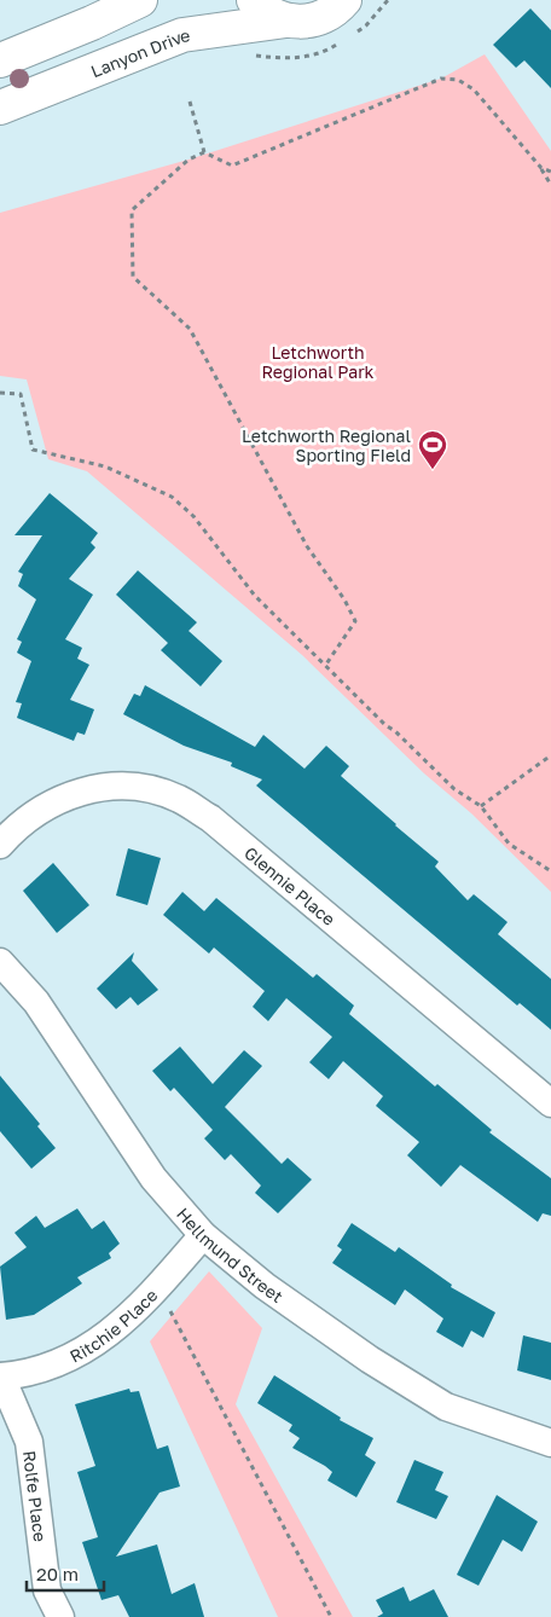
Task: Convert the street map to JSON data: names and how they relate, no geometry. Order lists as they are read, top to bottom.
{
  "streets": {
    "main road": ["Lanyon Drive"],
    "street": [
      "Glennie Place",
      "Hellmund Street",
      "Ritchie Place",
      "Rolfe Place"
    ]
  },
  "crossings": [
    ["Hellmund Street", "Ritchie Place"],
    ["Ritchie Place", "Rolfe Place"]
  ],
  "parks": ["Letchworth Regional Park"],
  "places": {
    "sports": ["Letchworth Regional Sporting FIeld"]
  },
  "scale_bar": "20 m"
}
